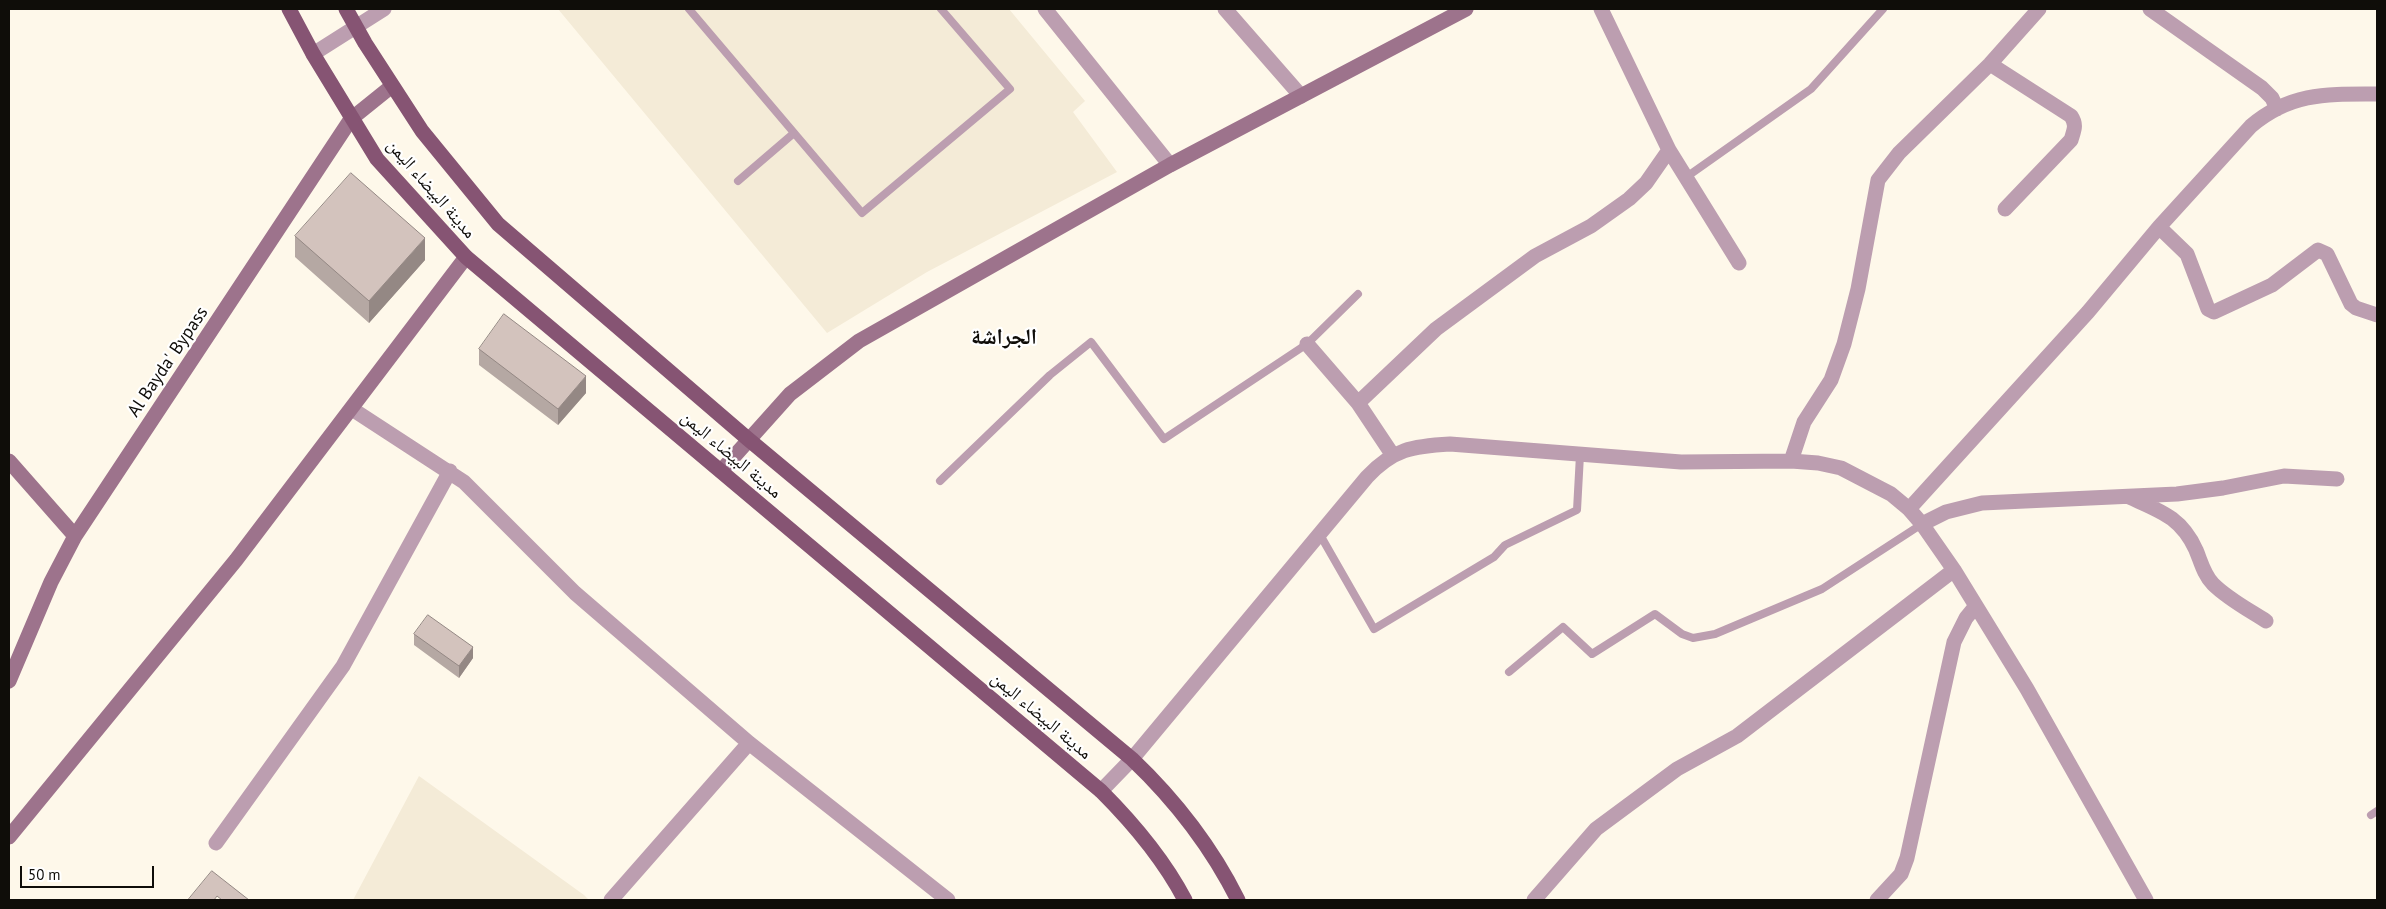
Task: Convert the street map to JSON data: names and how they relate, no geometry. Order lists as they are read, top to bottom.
{
  "streets": {
    "main road": ["مدينة البيضاء اليمن", "Al Bayda' Bypass"]
  },
  "crossings": [
    ["مدينة البيضاء اليمن", "Al Bayda' Bypass"]
  ],
  "districts": ["الجراشة"],
  "scale_bar": "50 m"
}
